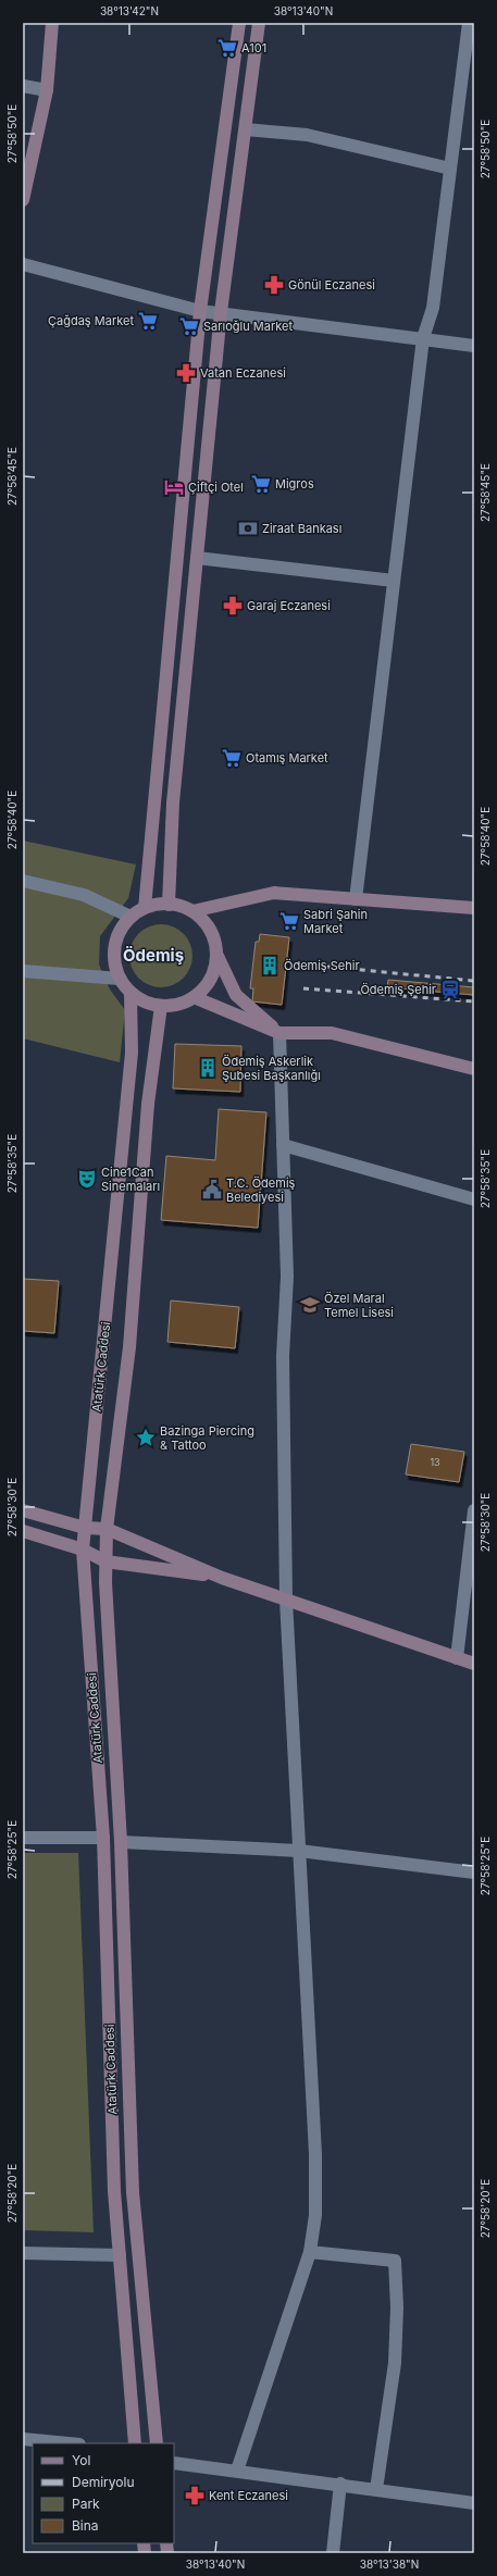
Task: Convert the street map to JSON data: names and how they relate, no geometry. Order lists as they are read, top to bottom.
{
  "streets": {
    "main road": ["Atatürk Caddesi"]
  },
  "districts": ["Ödemiş"],
  "places": {
    "supermarket": [
      "A101",
      "Çağdaş Market",
      "Sarıoğlu Market",
      "Migros",
      "Otamış Market",
      "Sabri Şahin Market"
    ],
    "pharmacy": [
      "Gönül Eczanesi",
      "Vatan Eczanesi",
      "Garaj Eczanesi",
      "Kent Eczanesi"
    ],
    "hotel": ["Çiftçi Otel"],
    "bank": ["Ziraat Bankası"],
    "building": ["Ödemiş Sehir", "Ödemiş Askerlik Şubesi Başkanlığı"],
    "station": ["Ödemiş Şehir"],
    "theatre": ["Cine1Can Sinemaları"],
    "public building": ["T.C. Ödemiş Belediyesi"],
    "school or university": ["Özel Maral Temel Lisesi"],
    "place": ["Bazinga Piercing & Tattoo"]
  },
  "house_numbers": ["13"],
  "legend": [
    "Yol",
    "Demiryolu",
    "Park",
    "Bina"
  ],
  "coordinates": [
    "38°13'42\"N",
    "38°13'40\"N",
    "27°58'50\"E",
    "27°58'45\"E",
    "27°58'40\"E",
    "27°58'35\"E",
    "27°58'30\"E",
    "27°58'25\"E",
    "27°58'20\"E",
    "38°13'38\"N"
  ]
}
